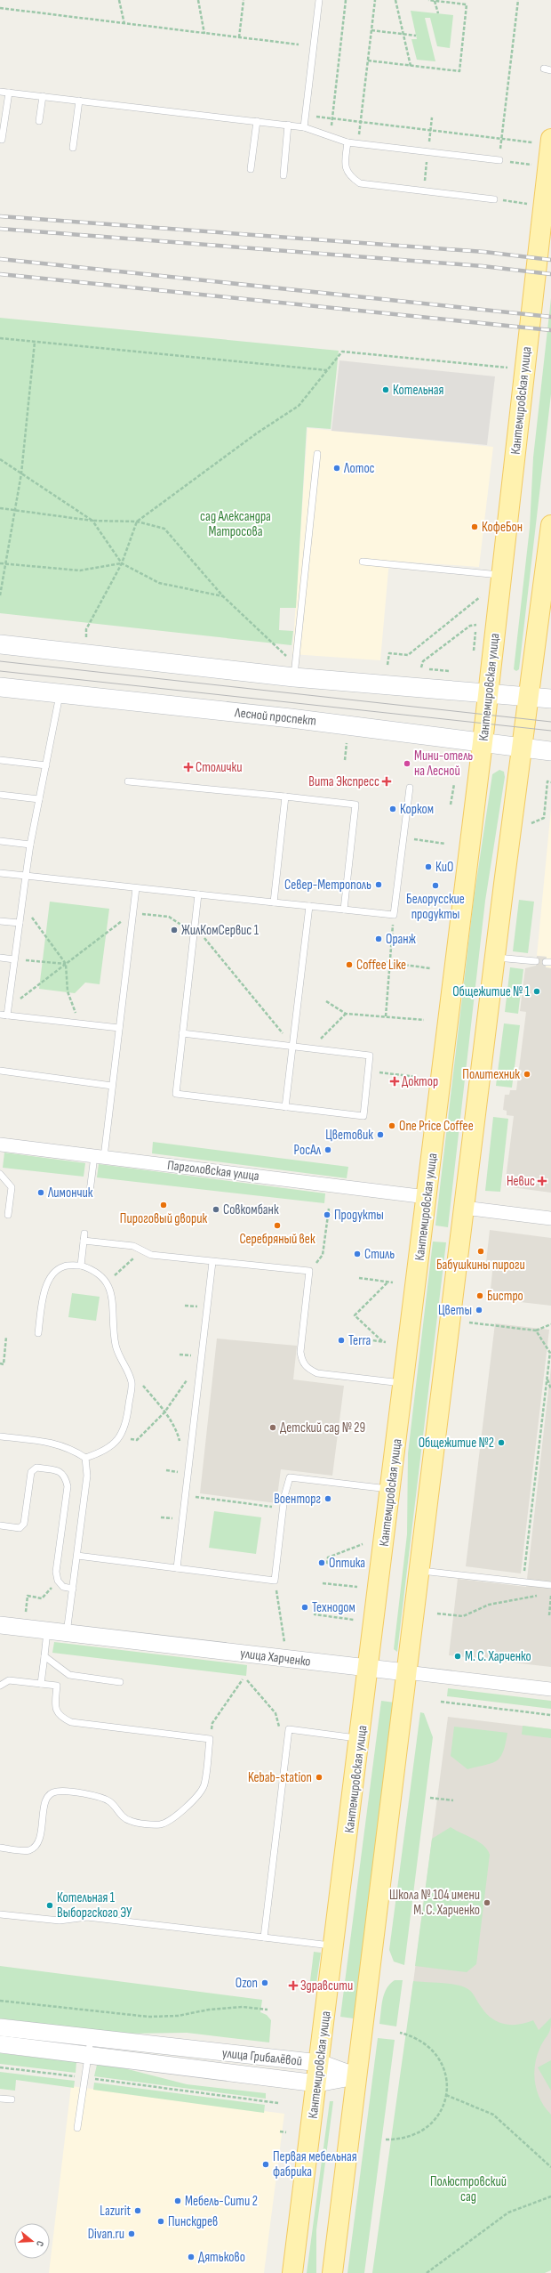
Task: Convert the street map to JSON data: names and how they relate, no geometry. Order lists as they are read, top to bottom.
{
  "streets": {
    "main road": ["Кантемировская улица", "Лесной проспект"],
    "street": ["Парголовская улица", "улица Харченко", "улица Грибалёвой"]
  },
  "crossings": [
    ["Кантемировская улица", "Лесной проспект"],
    ["Кантемировская улица", "Парголовская улица"],
    ["Кантемировская улица", "улица Харченко"],
    ["Кантемировская улица", "улица Грибалёвой"]
  ],
  "parks": ["cад Александра Матросова", "Полюстровский сад"],
  "places": {
    "other": [
      "Котельная",
      "Лотос",
      "КофеБон",
      "Мини-отель на Лесной",
      "Корком",
      "КиО",
      "Север-Метрополь",
      "Белорусские продукты",
      "ЖилКомСервис 1",
      "Оранж",
      "Coffee Like",
      "Общежитие № 1",
      "Политехник",
      "One Price Coffee",
      "Цветовик",
      "РосАл",
      "Лимончик",
      "Пироговый дворик",
      "Совкомбанк",
      "Продукты",
      "Серебряный век",
      "Бабушкины пироги",
      "Стиль",
      "Бистро",
      "Цветы",
      "Terra",
      "Детский сад № 29",
      "Общежитие №2",
      "Военторг",
      "Оптика",
      "Технодом",
      "М. С. Харченко",
      "Kebab-station",
      "Школа № 104 имени М. С. Харченко",
      "Котельная 1 Выборгского ЭУ",
      "Ozon",
      "Первая мебельная фабрика",
      "Мебель-Сити 2",
      "Lazurit",
      "Пинскдрев",
      "Divan.ru",
      "Дятьково"
    ],
    "health": [
      "Столички",
      "Вита Экспресс",
      "Доктор",
      "Невис",
      "Здравсити"
    ]
  },
  "north": "right"
}
